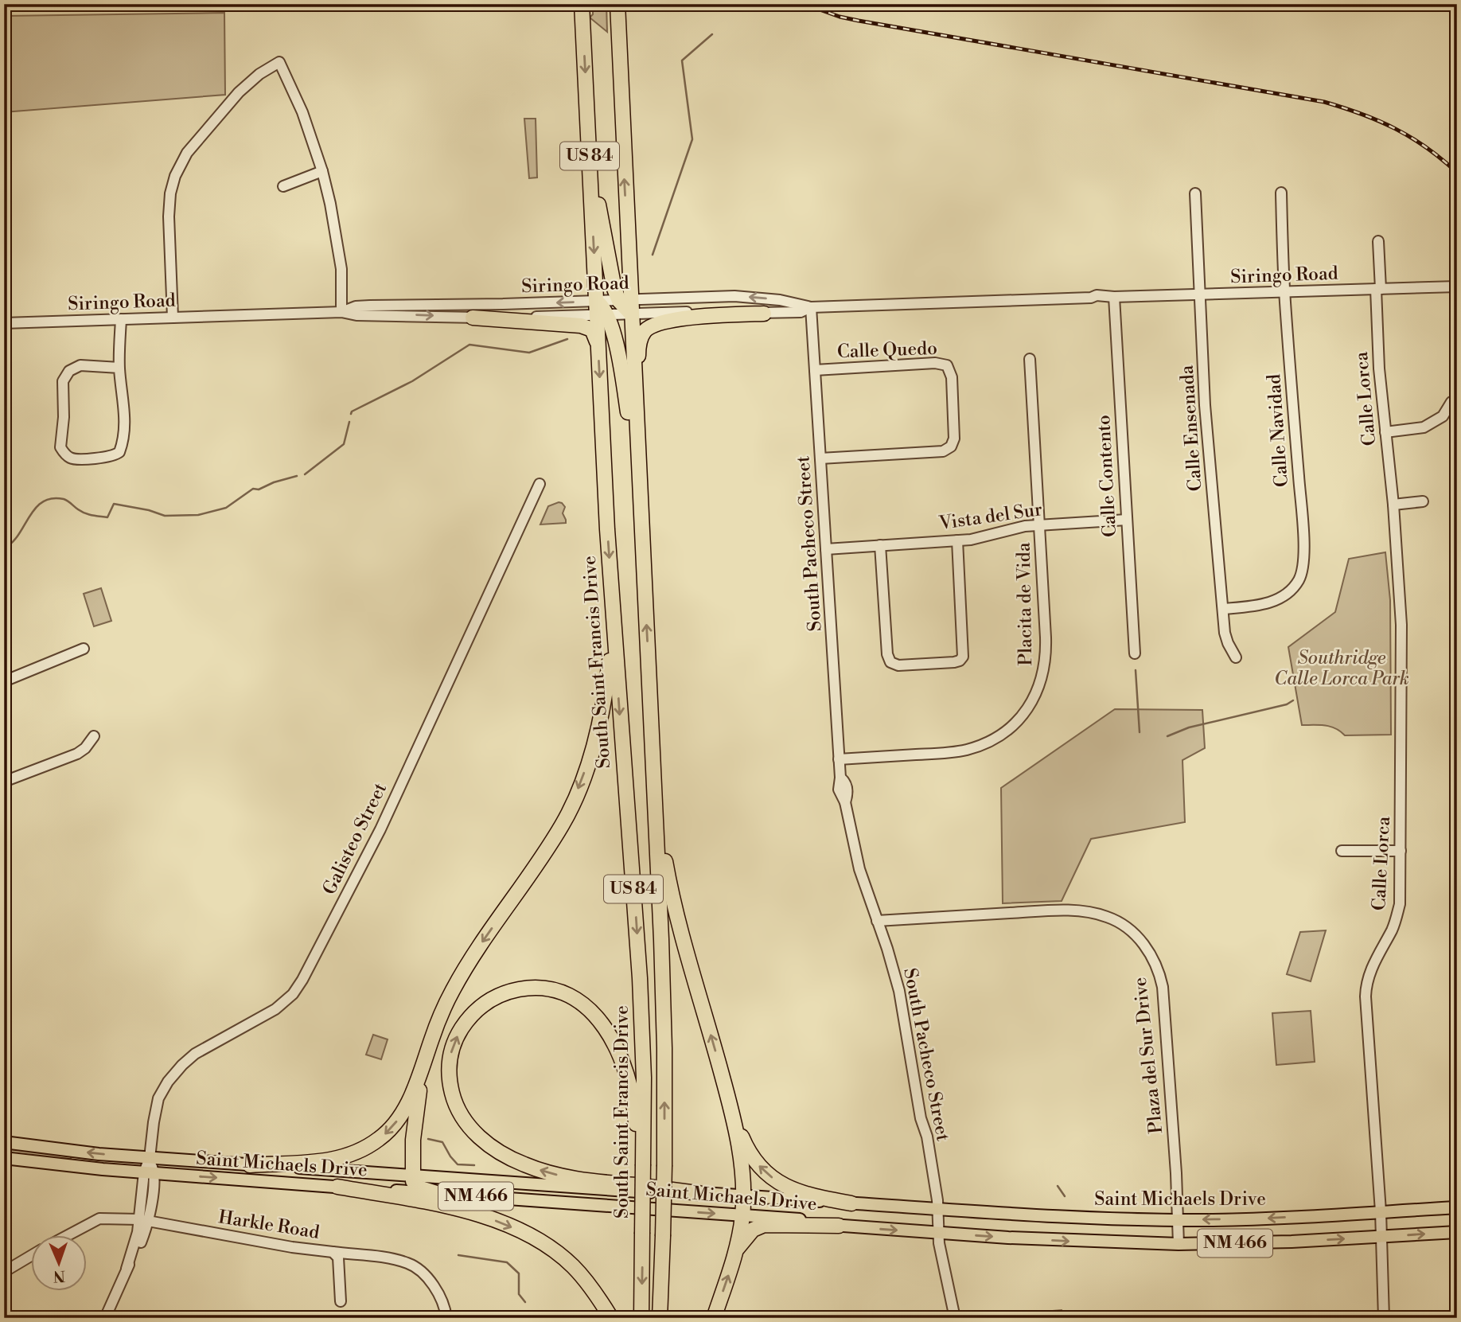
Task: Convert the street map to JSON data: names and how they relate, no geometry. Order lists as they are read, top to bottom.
{
  "streets": {
    "highway": ["US 84", "South Saint Francis Drive"],
    "main road": ["Saint Michaels Drive", "NM 466"],
    "street": [
      "Siringo Road",
      "Calle Quedo",
      "Calle Lorca",
      "Calle Ensenada",
      "Calle Navidad",
      "Calle Contento",
      "Vista del Sur",
      "South Pacheco Street",
      "Placita de Vida",
      "Galisteo Street",
      "Plaza del Sur Drive",
      "Harkle Road"
    ]
  },
  "crossings": [
    ["US 84", "Siringo Road"],
    ["Siringo Road", "Calle Lorca"],
    ["Siringo Road", "Calle Ensenada"],
    ["Siringo Road", "Calle Navidad"],
    ["Siringo Road", "Calle Contento"],
    ["Siringo Road", "South Pacheco Street"],
    ["Siringo Road", "South Saint Francis Drive"],
    ["Calle Quedo", "South Pacheco Street"],
    ["Calle Lorca", "Saint Michaels Drive"],
    ["Calle Ensenada", "Calle Navidad"],
    ["Calle Contento", "Vista del Sur"],
    ["Vista del Sur", "South Pacheco Street"],
    ["Vista del Sur", "Placita de Vida"],
    ["South Pacheco Street", "Placita de Vida"],
    ["South Pacheco Street", "Plaza del Sur Drive"],
    ["South Pacheco Street", "Saint Michaels Drive"],
    ["Galisteo Street", "Saint Michaels Drive"],
    ["Galisteo Street", "Harkle Road"],
    ["Plaza del Sur Drive", "Saint Michaels Drive"]
  ],
  "parks": ["Southridge Calle Lorca Park"],
  "north": "bottom"
}
